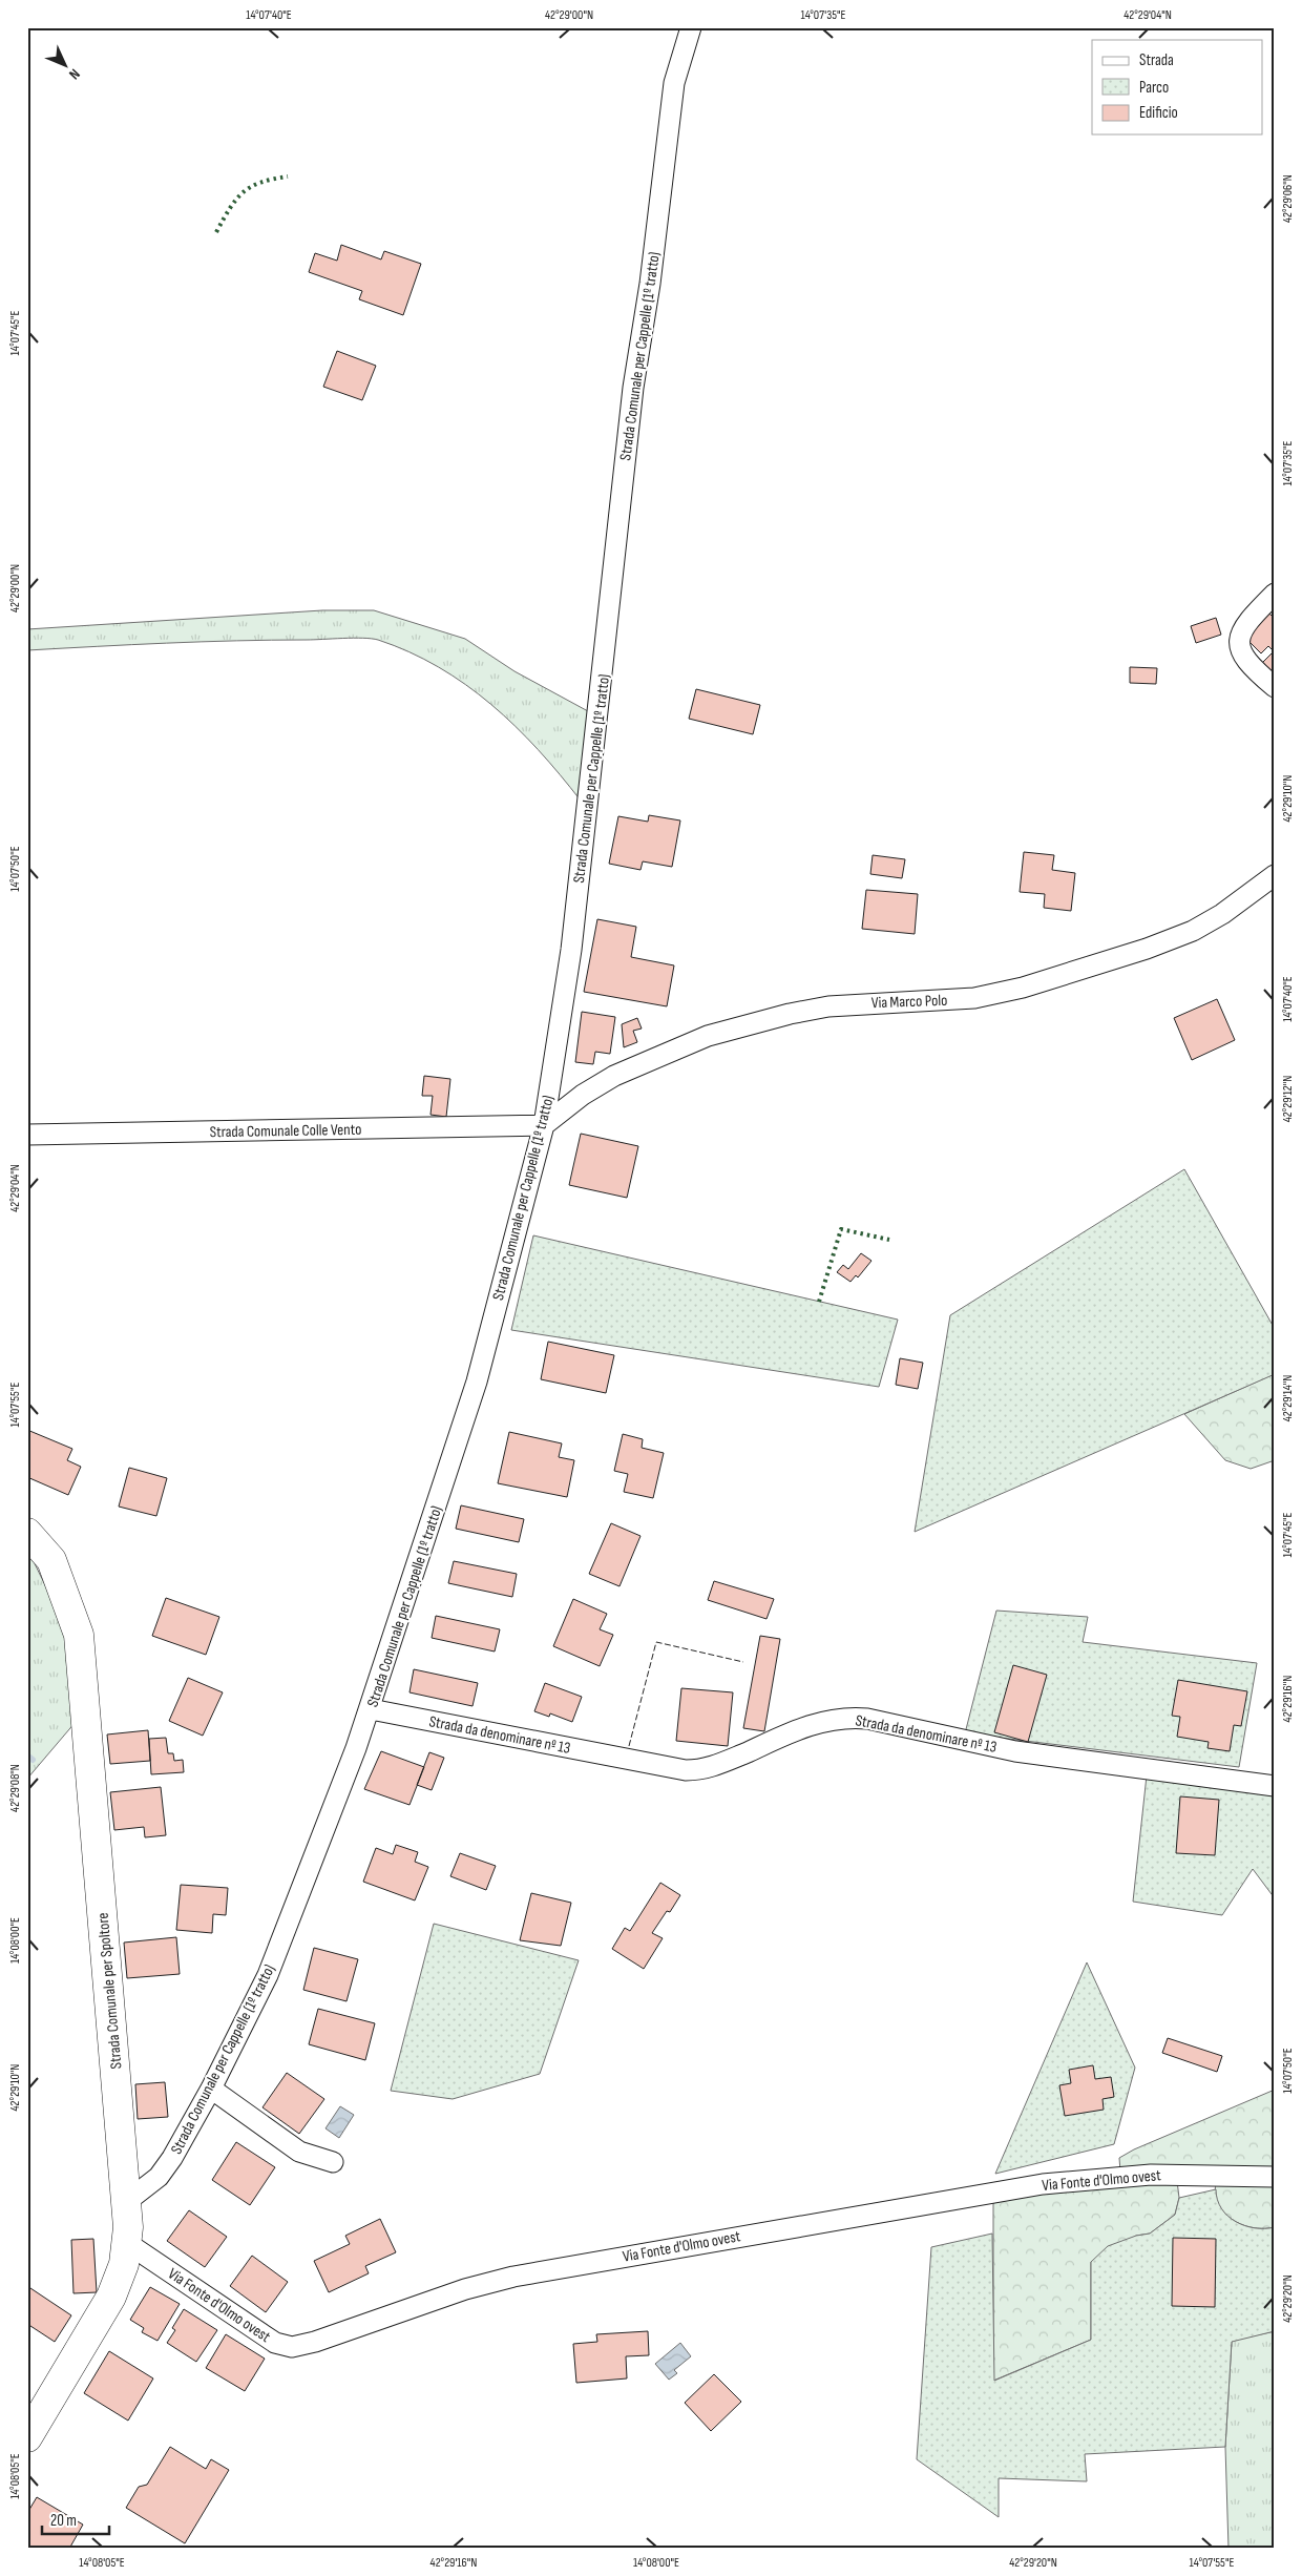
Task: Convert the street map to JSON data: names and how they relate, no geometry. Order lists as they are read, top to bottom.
{
  "streets": {
    "street": [
      "Strada Comunale per Cappelle (1º tratto)",
      "Via Marco Polo",
      "Strada Comunale Colle Vento",
      "Strada da denominare nº 13",
      "Strada Comunale per Spoltore",
      "Via Fonte d'Olmo ovest"
    ]
  },
  "crossings": [
    ["Strada Comunale per Cappelle (1º tratto)", "Via Marco Polo"],
    ["Strada Comunale per Cappelle (1º tratto)", "Strada Comunale Colle Vento"],
    ["Strada Comunale per Cappelle (1º tratto)", "Strada da denominare nº 13"],
    ["Strada Comunale per Cappelle (1º tratto)", "Strada Comunale per Spoltore"],
    ["Via Marco Polo", "Strada Comunale Colle Vento"],
    ["Strada Comunale per Spoltore", "Via Fonte d'Olmo ovest"]
  ],
  "legend": ["Strada", "Parco", "Edificio"],
  "scale_bar": "20 m",
  "north": "bottom right",
  "coordinates": [
    "14°07'40\"E",
    "42°29'00\"N",
    "14°07'35\"E",
    "42°29'04\"N",
    "42°29'06\"N",
    "14°07'45\"E",
    "42°29'10\"N",
    "14°07'50\"E",
    "42°29'12\"N",
    "42°29'14\"N",
    "14°07'55\"E",
    "42°29'16\"N",
    "42°29'08\"N",
    "14°08'00\"E",
    "42°29'20\"N",
    "14°08'05\"E"
  ]
}
